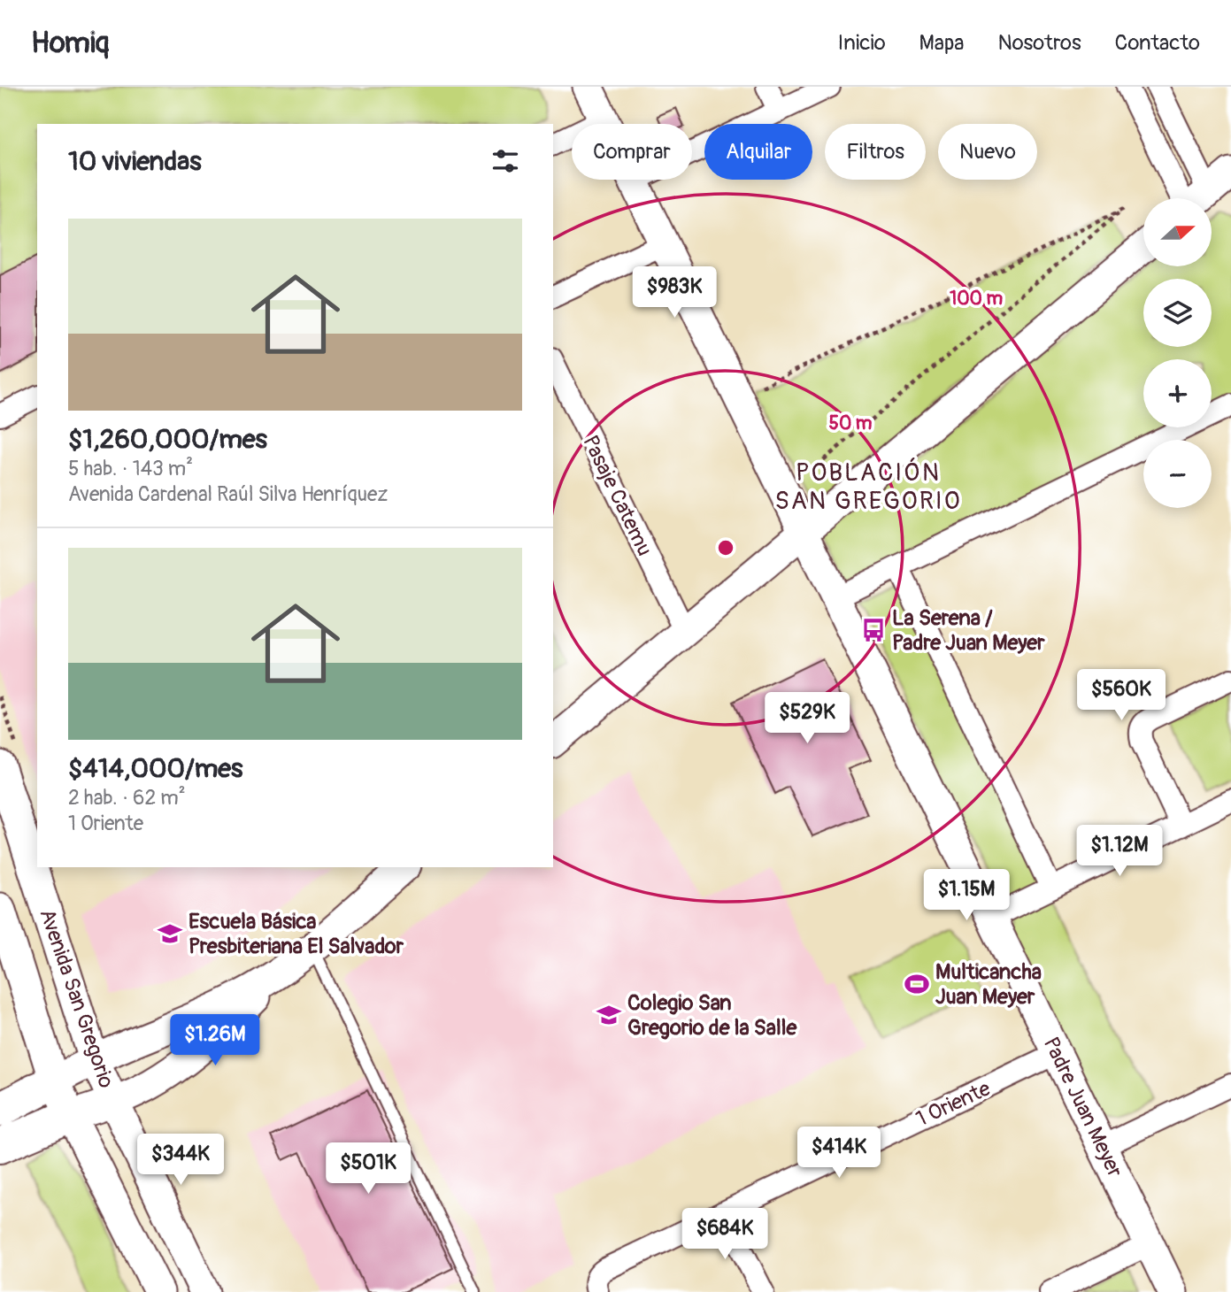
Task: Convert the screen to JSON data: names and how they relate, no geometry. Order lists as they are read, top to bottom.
{
  "streets": {
    "main road": ["Avenida San Gregorio", "Padre Juan Meyer"],
    "street": ["Pasaje Catemu", "1 Oriente"]
  },
  "crossings": [
    ["1 Oriente", "Padre Juan Meyer"]
  ],
  "districts": ["POBLACIÓN SAN GREGORIO"],
  "places": {
    "bus stop": ["La Serena / Padre Juan Meyer"],
    "school or university": ["Escuela Básica Presbiteriana El Salvador", "Colegio San Gregorio de la Salle"],
    "sports": ["Multicancha Juan Meyer"]
  },
  "north": "right",
  "page": {
    "header": "Homiq",
    "nav": [
      "Inicio",
      "Mapa",
      "Nosotros",
      "Contacto"
    ],
    "chip": [
      "Comprar",
      "Alquilar",
      "Filtros",
      "Nuevo"
    ],
    "heading": "10 viviendas",
    "map_buttons": ["+", "−"],
    "list": [
      {
        "name": "$1,260,000/mes",
        "note": "5 hab. · 143 m² · Avenida Cardenal Raúl Silva Henríquez"
      },
      {
        "name": "$414,000/mes",
        "note": "2 hab. · 62 m² · 1 Oriente"
      }
    ],
    "price": [
      "$983K",
      "$560K",
      "$529K",
      "$1.12M",
      "$1.15M",
      "$1.26M",
      "$414K",
      "$344K",
      "$501K",
      "$684K"
    ]
  },
  "rings": ["100 m", "50 m"]
}
